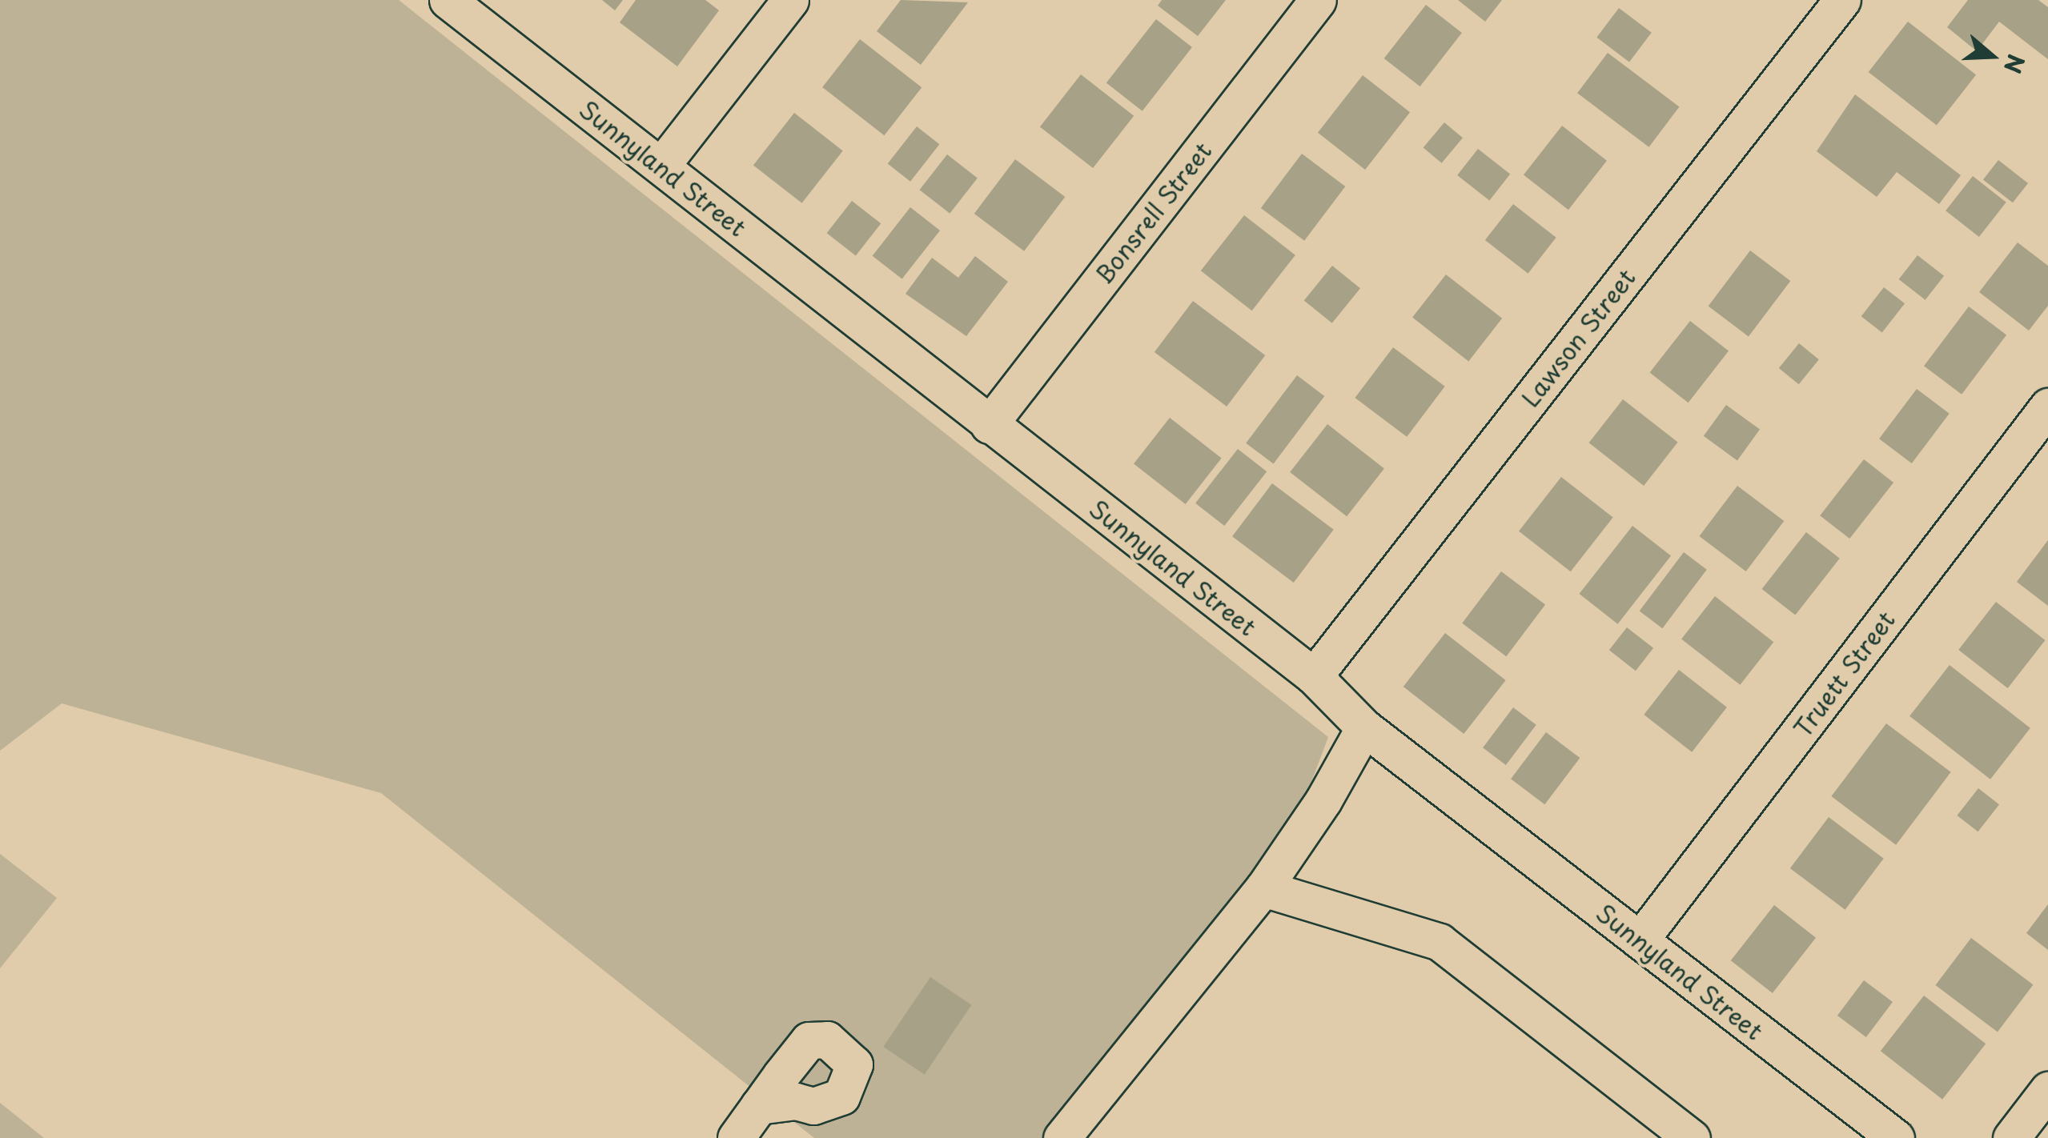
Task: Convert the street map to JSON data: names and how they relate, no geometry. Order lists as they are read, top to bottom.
{
  "streets": {
    "street": [
      "Sunnyland Street",
      "Bonsrell Street",
      "Lawson Street",
      "Truett Street"
    ]
  },
  "crossings": [
    ["Sunnyland Street", "Bonsrell Street"],
    ["Sunnyland Street", "Lawson Street"],
    ["Sunnyland Street", "Truett Street"]
  ],
  "north": "right"
}
